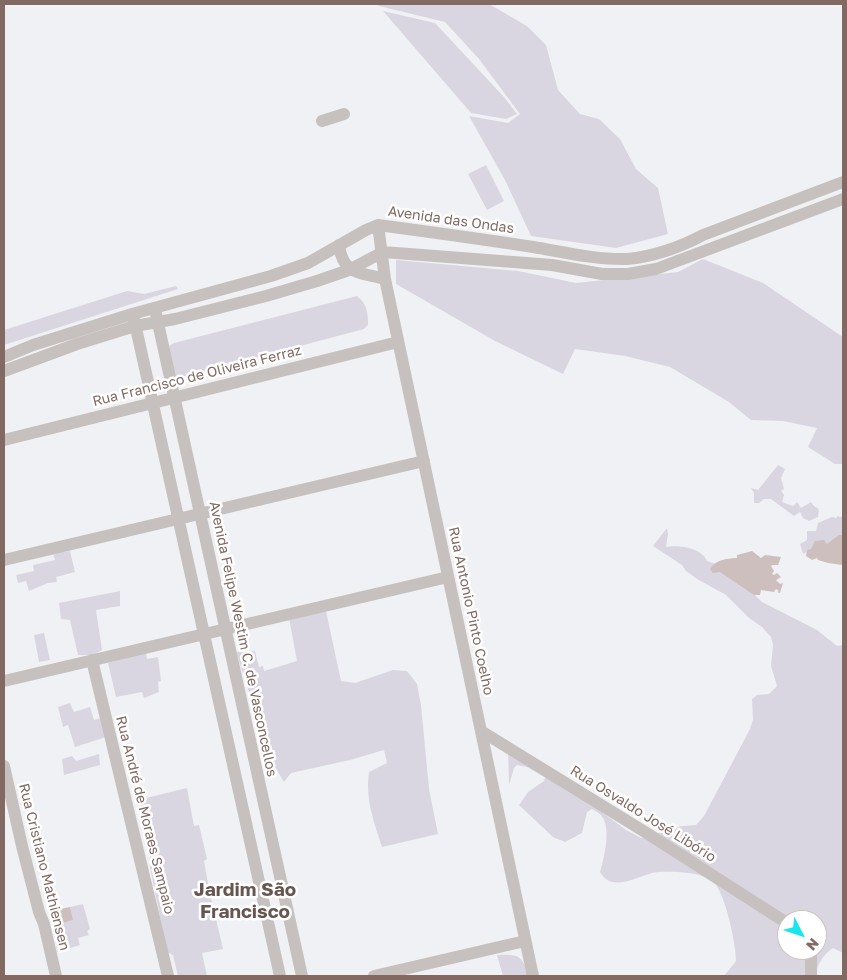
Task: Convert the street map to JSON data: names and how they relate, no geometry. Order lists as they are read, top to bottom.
{
  "streets": {
    "street": [
      "Avenida das Ondas",
      "Rua Francisco de Oliveira Ferraz",
      "Rua Antonio Pinto Coelho",
      "Avenida Felipe Westim C. de Vasconcellos",
      "Rua Osvaldo José Libório",
      "Rua André de Moraes Sampaio",
      "Rua Cristiano Mathiensen"
    ]
  },
  "crossings": [
    ["Avenida das Ondas", "Rua Antonio Pinto Coelho"],
    ["Avenida das Ondas", "Avenida Felipe Westim C. de Vasconcellos"],
    ["Rua Francisco de Oliveira Ferraz", "Rua Antonio Pinto Coelho"],
    ["Rua Francisco de Oliveira Ferraz", "Avenida Felipe Westim C. de Vasconcellos"],
    ["Rua Antonio Pinto Coelho", "Rua Osvaldo José Libório"]
  ],
  "districts": ["Jardim São Francisco"],
  "north": "bottom right"
}
